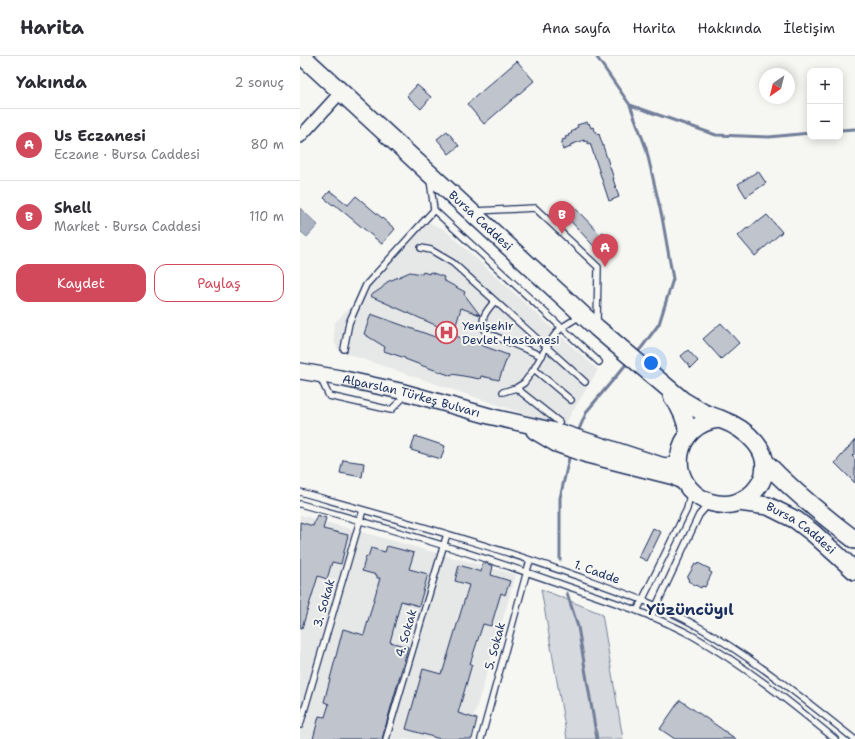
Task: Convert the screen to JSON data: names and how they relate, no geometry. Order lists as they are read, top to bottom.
{
  "streets": {
    "main road": ["Bursa Caddesi", "Alparslan Türkeş Bulvarı"],
    "lane": [
      "1. Cadde",
      "3. Sokak",
      "4. Sokak",
      "5. Sokak"
    ]
  },
  "crossings": [
    ["Bursa Caddesi", "Alparslan Türkeş Bulvarı"],
    ["1. Cadde", "3. Sokak"],
    ["1. Cadde", "4. Sokak"],
    ["1. Cadde", "5. Sokak"]
  ],
  "districts": ["Yüzüncüyıl"],
  "places": {
    "hospital": ["Yenişehir Devlet Hastanesi"]
  },
  "north": "bottom left",
  "page": {
    "header": "Harita",
    "nav": [
      "Ana sayfa",
      "Harita",
      "Hakkında",
      "İletişim"
    ],
    "heading": ["Yakında", "2 sonuç"],
    "map_buttons": ["+", "−"],
    "list": [
      {
        "mark": "A",
        "name": "Us Eczanesi",
        "note": "Eczane · Bursa Caddesi",
        "value": "80 m"
      },
      {
        "mark": "B",
        "name": "Shell",
        "note": "Market · Bursa Caddesi",
        "value": "110 m"
      }
    ],
    "pins": ["B", "A"],
    "buttons": ["Kaydet", "Paylaş"]
  }
}
